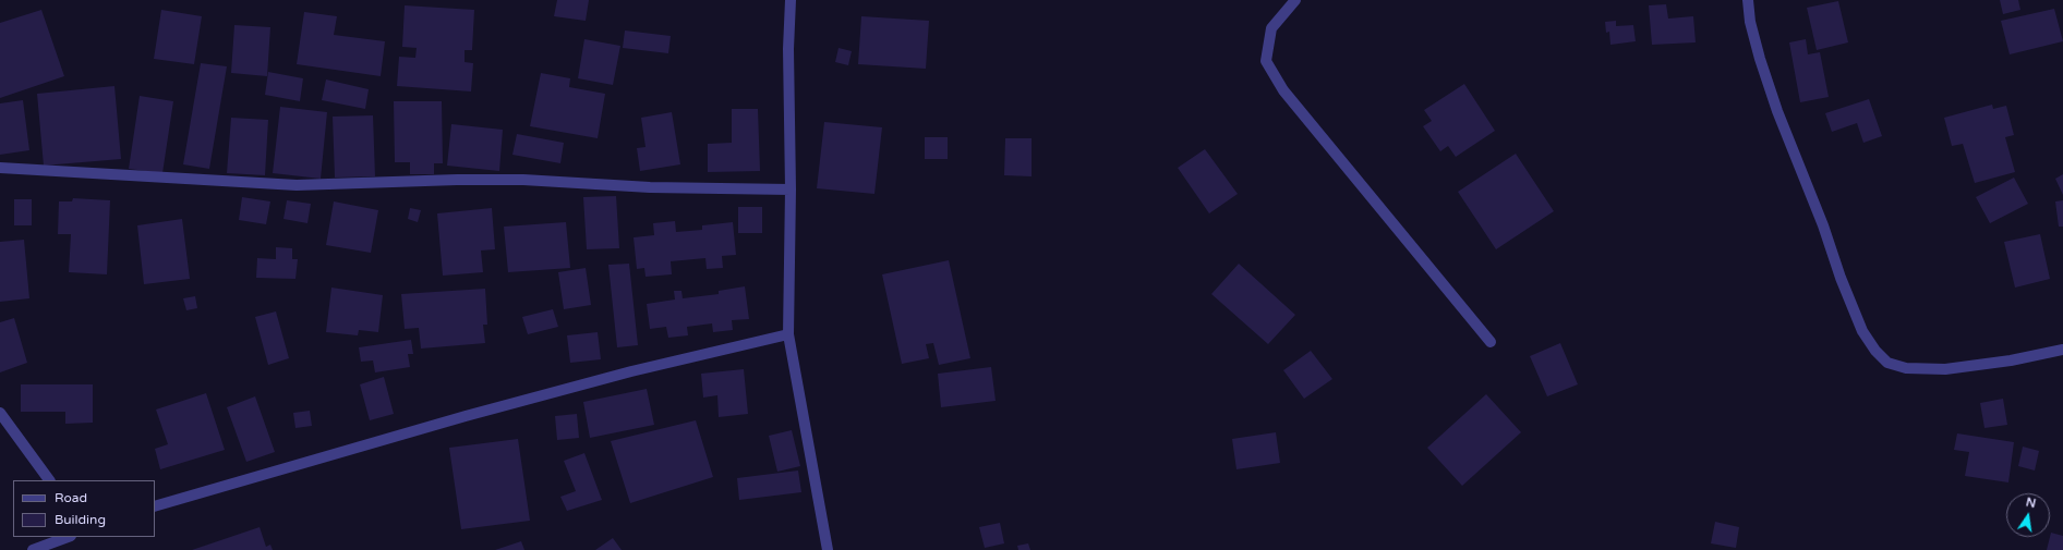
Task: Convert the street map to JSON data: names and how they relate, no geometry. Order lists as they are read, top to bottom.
{
  "legend": ["Road", "Building"],
  "north": "top"
}
